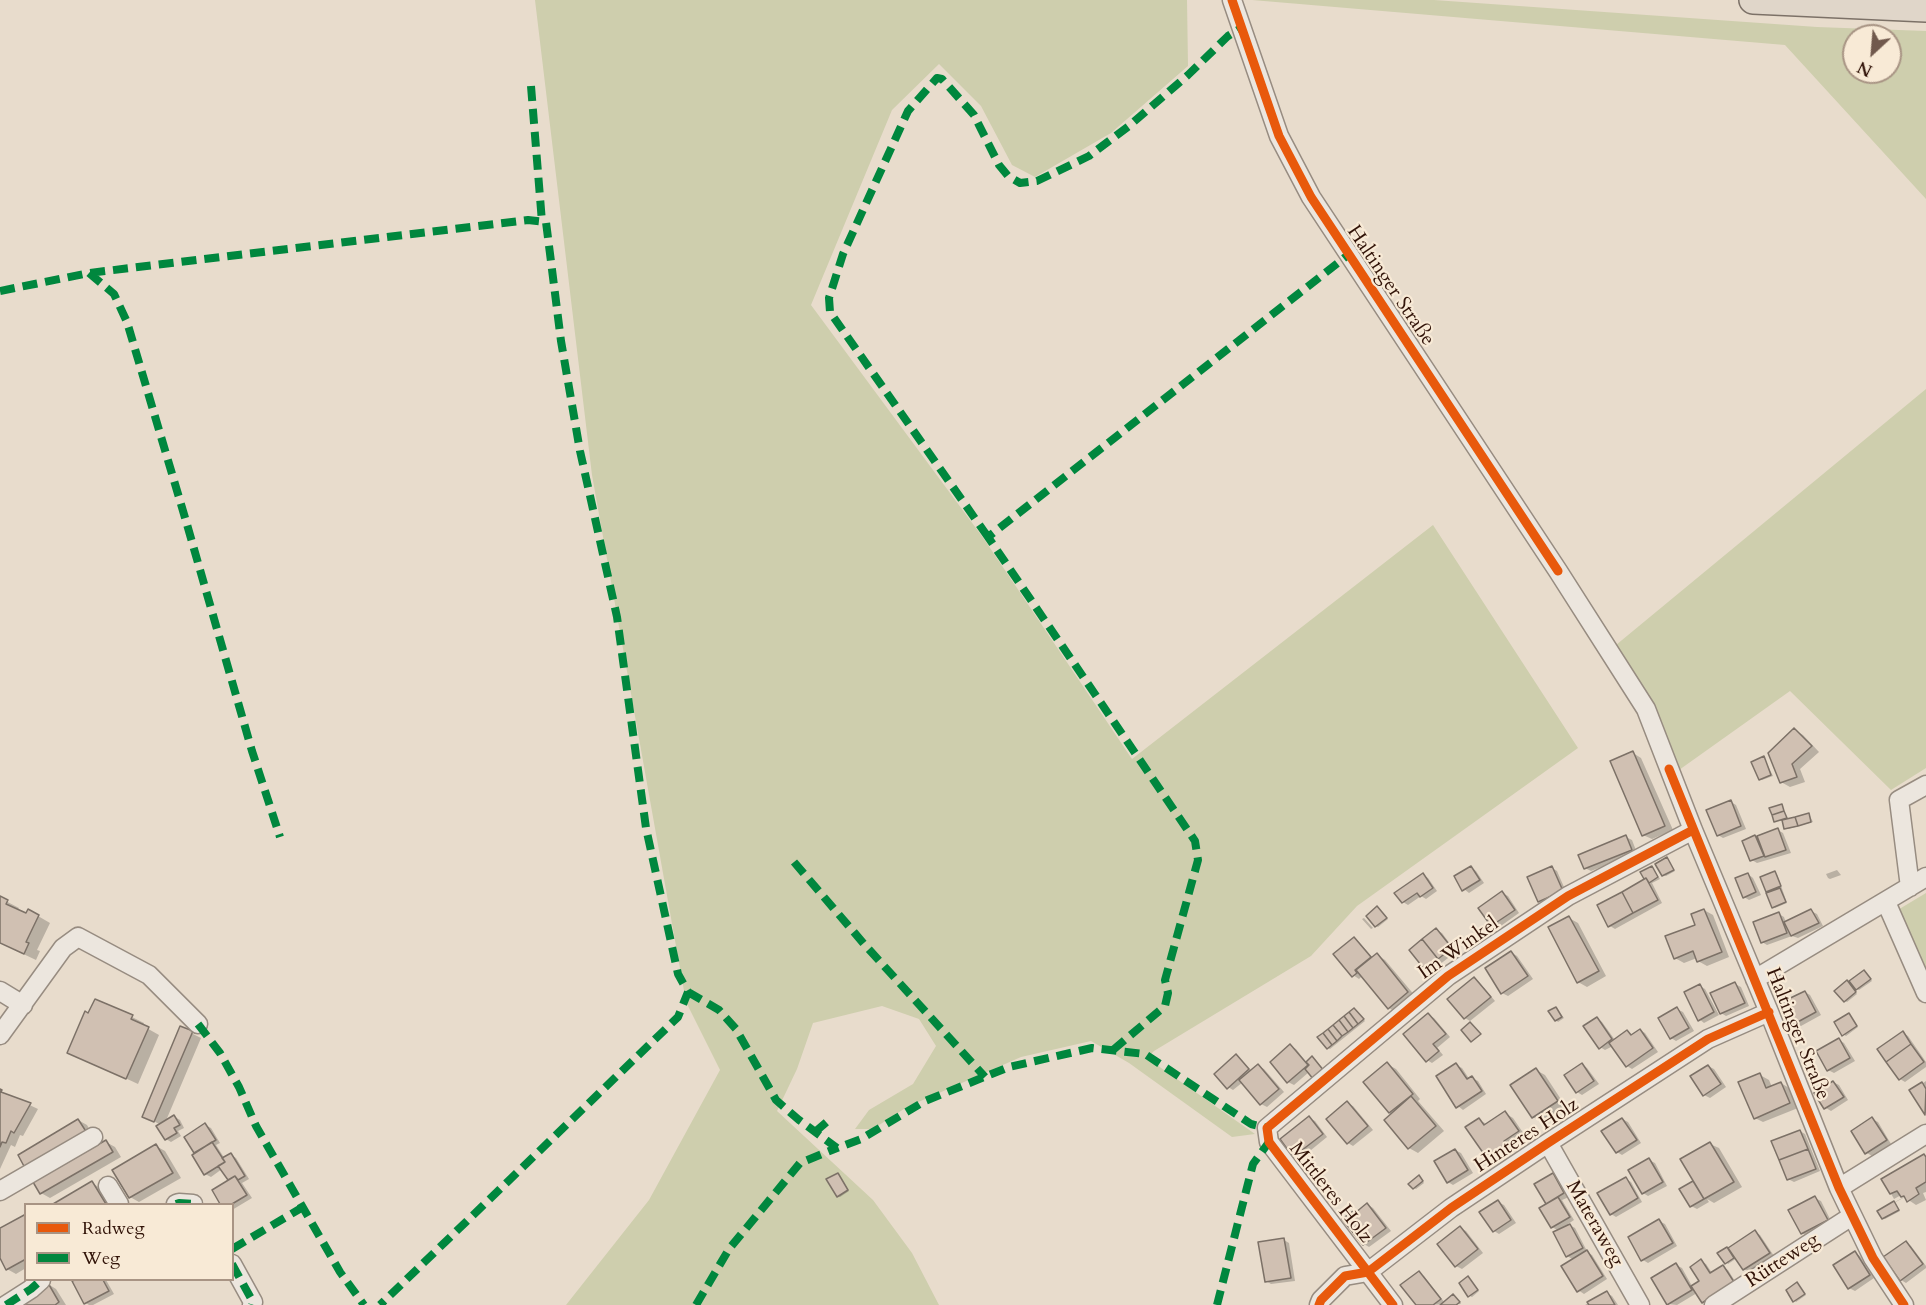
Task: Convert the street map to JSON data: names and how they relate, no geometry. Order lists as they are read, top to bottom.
{
  "streets": {
    "street": [
      "Haltinger Straße",
      "Im Winkel",
      "Hinteres Holz",
      "Mittleres Holz",
      "Materaweg",
      "Rütteweg"
    ]
  },
  "crossings": [
    ["Haltinger Straße", "Im Winkel"],
    ["Haltinger Straße", "Hinteres Holz"],
    ["Haltinger Straße", "Rütteweg"],
    ["Im Winkel", "Mittleres Holz"],
    ["Hinteres Holz", "Mittleres Holz"],
    ["Hinteres Holz", "Materaweg"]
  ],
  "legend": ["Radweg", "Weg"],
  "north": "bottom left"
}
